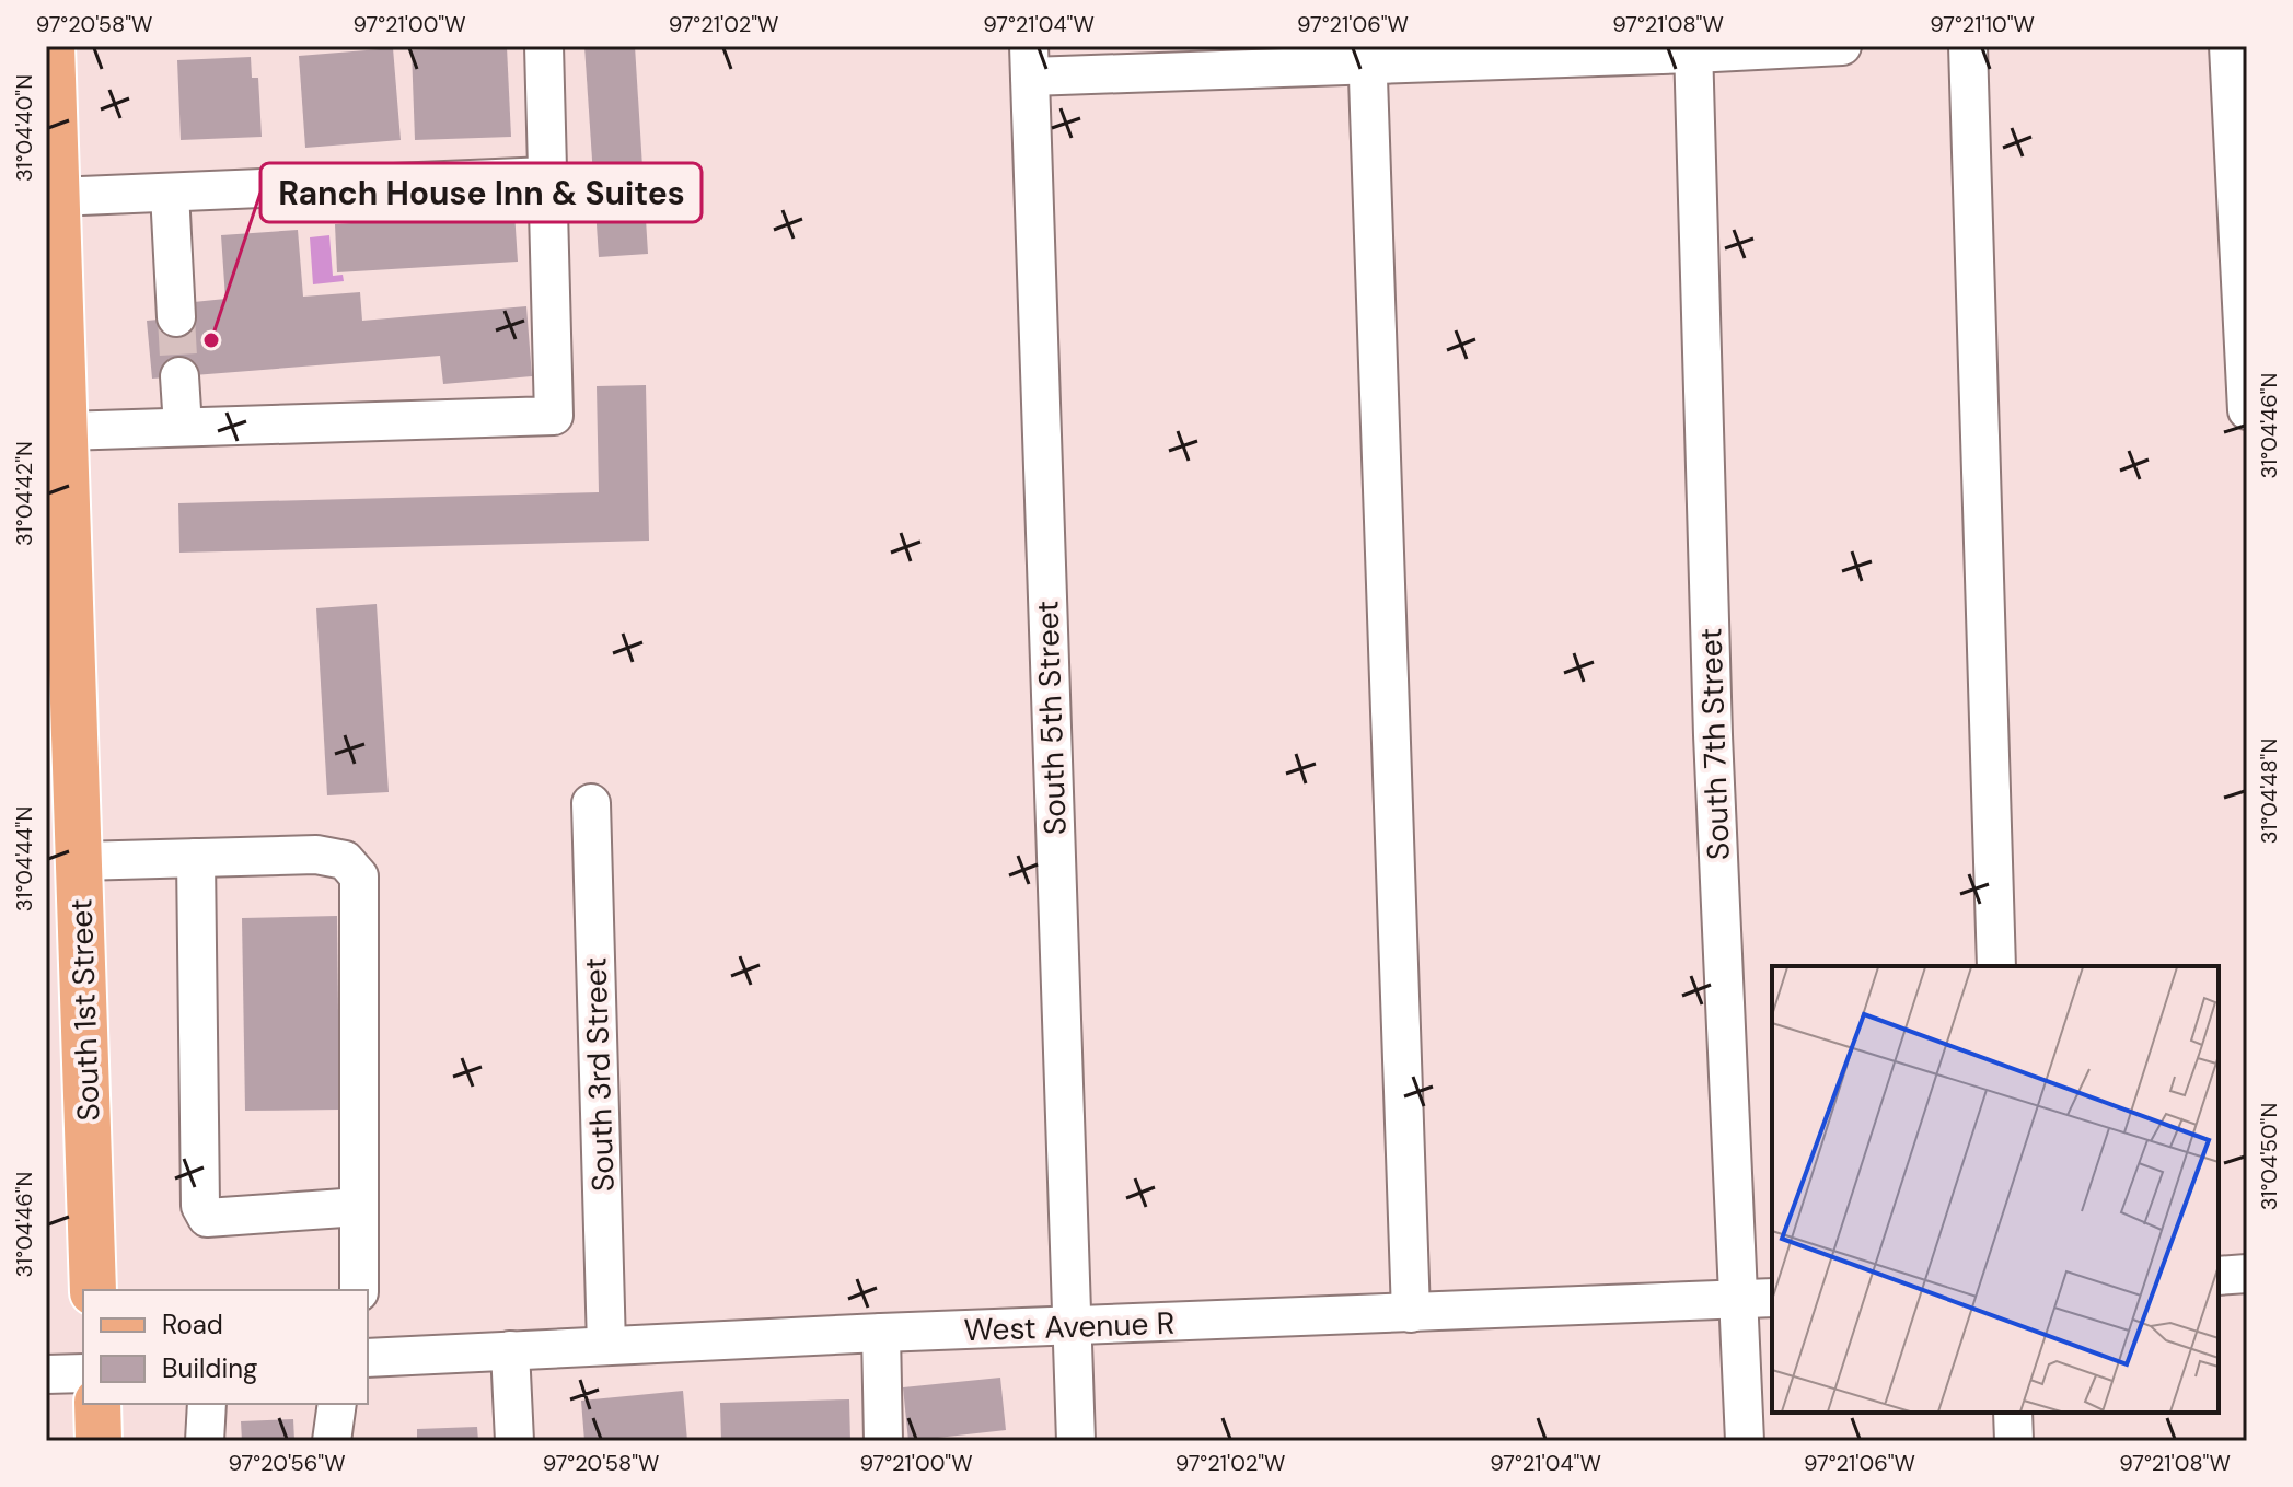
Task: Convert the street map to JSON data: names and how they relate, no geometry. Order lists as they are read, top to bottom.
{
  "streets": {
    "main road": ["South 1st Street"],
    "street": [
      "South 5th Street",
      "South 7th Street",
      "South 3rd Street",
      "West Avenue R"
    ]
  },
  "crossings": [
    ["South 5th Street", "West Avenue R"],
    ["South 7th Street", "West Avenue R"],
    ["South 3rd Street", "West Avenue R"]
  ],
  "places": ["Ranch House Inn & Suites"],
  "legend": ["Road", "Building"],
  "coordinates": [
    "97°20'58\"W",
    "97°21'00\"W",
    "97°21'02\"W",
    "97°21'04\"W",
    "97°21'06\"W",
    "97°21'08\"W",
    "97°21'10\"W",
    "31°04'40\"N",
    "31°04'46\"N",
    "31°04'42\"N",
    "31°04'48\"N",
    "31°04'44\"N",
    "31°04'50\"N",
    "97°20'56\"W"
  ]
}
